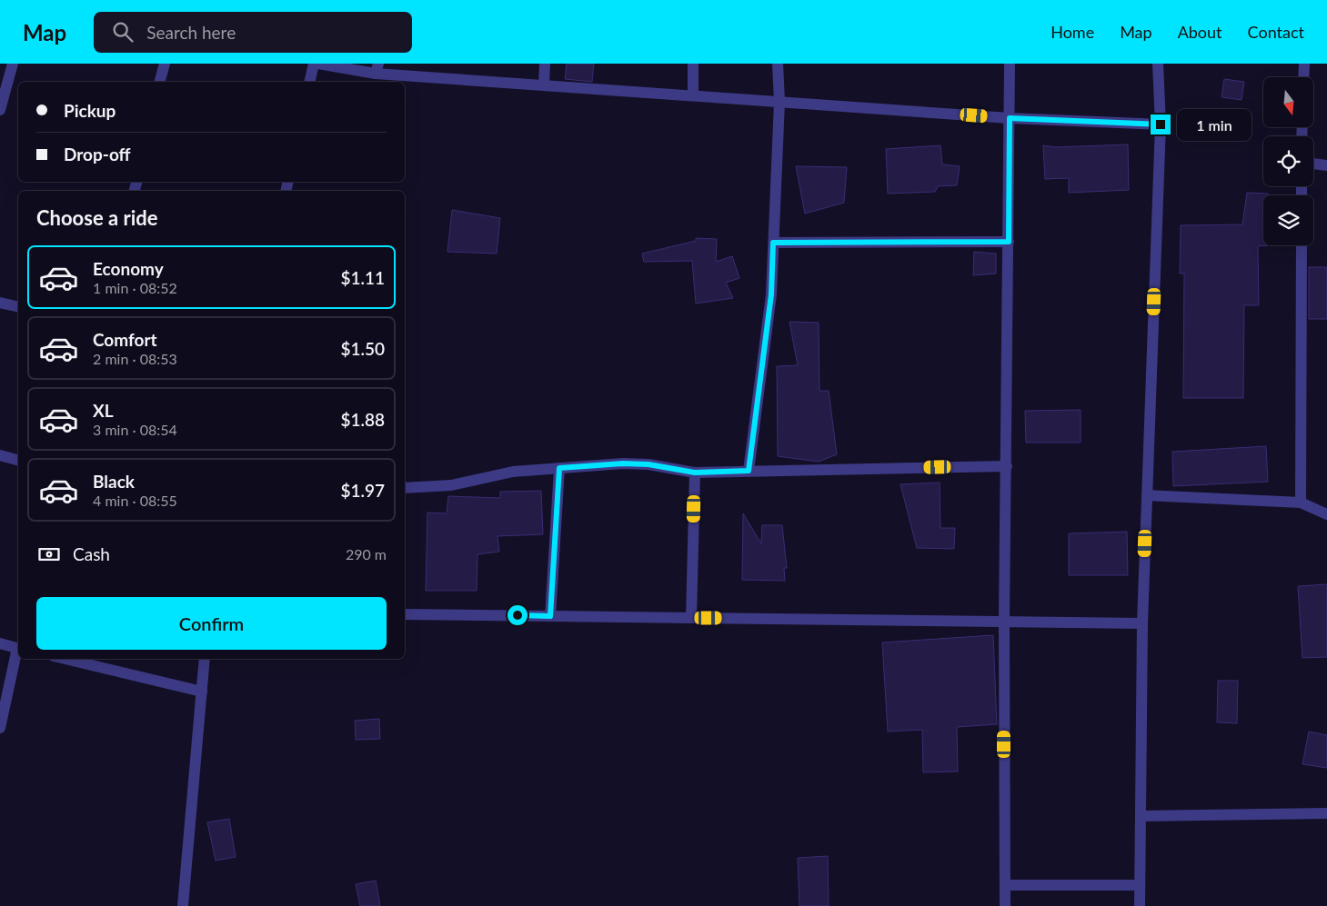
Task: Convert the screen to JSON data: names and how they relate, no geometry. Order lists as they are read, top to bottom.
{
  "north": "bottom",
  "page": {
    "header": "Map",
    "search": "Search here",
    "nav": [
      "Home",
      "Map",
      "About",
      "Contact"
    ],
    "banner": ["Pickup", "Drop-off"],
    "bubble": "1 min",
    "heading": "Choose a ride",
    "list": [
      {
        "name": "Economy",
        "note": "1 min · 08:52",
        "value": "$1.11"
      },
      {
        "name": "Comfort",
        "note": "2 min · 08:53",
        "value": "$1.50"
      },
      {
        "name": "XL",
        "note": "3 min · 08:54",
        "value": "$1.88"
      },
      {
        "name": "Black",
        "note": "4 min · 08:55",
        "value": "$1.97"
      }
    ],
    "pay": ["Cash", "290 m"],
    "buttons": "Confirm"
  }
}
